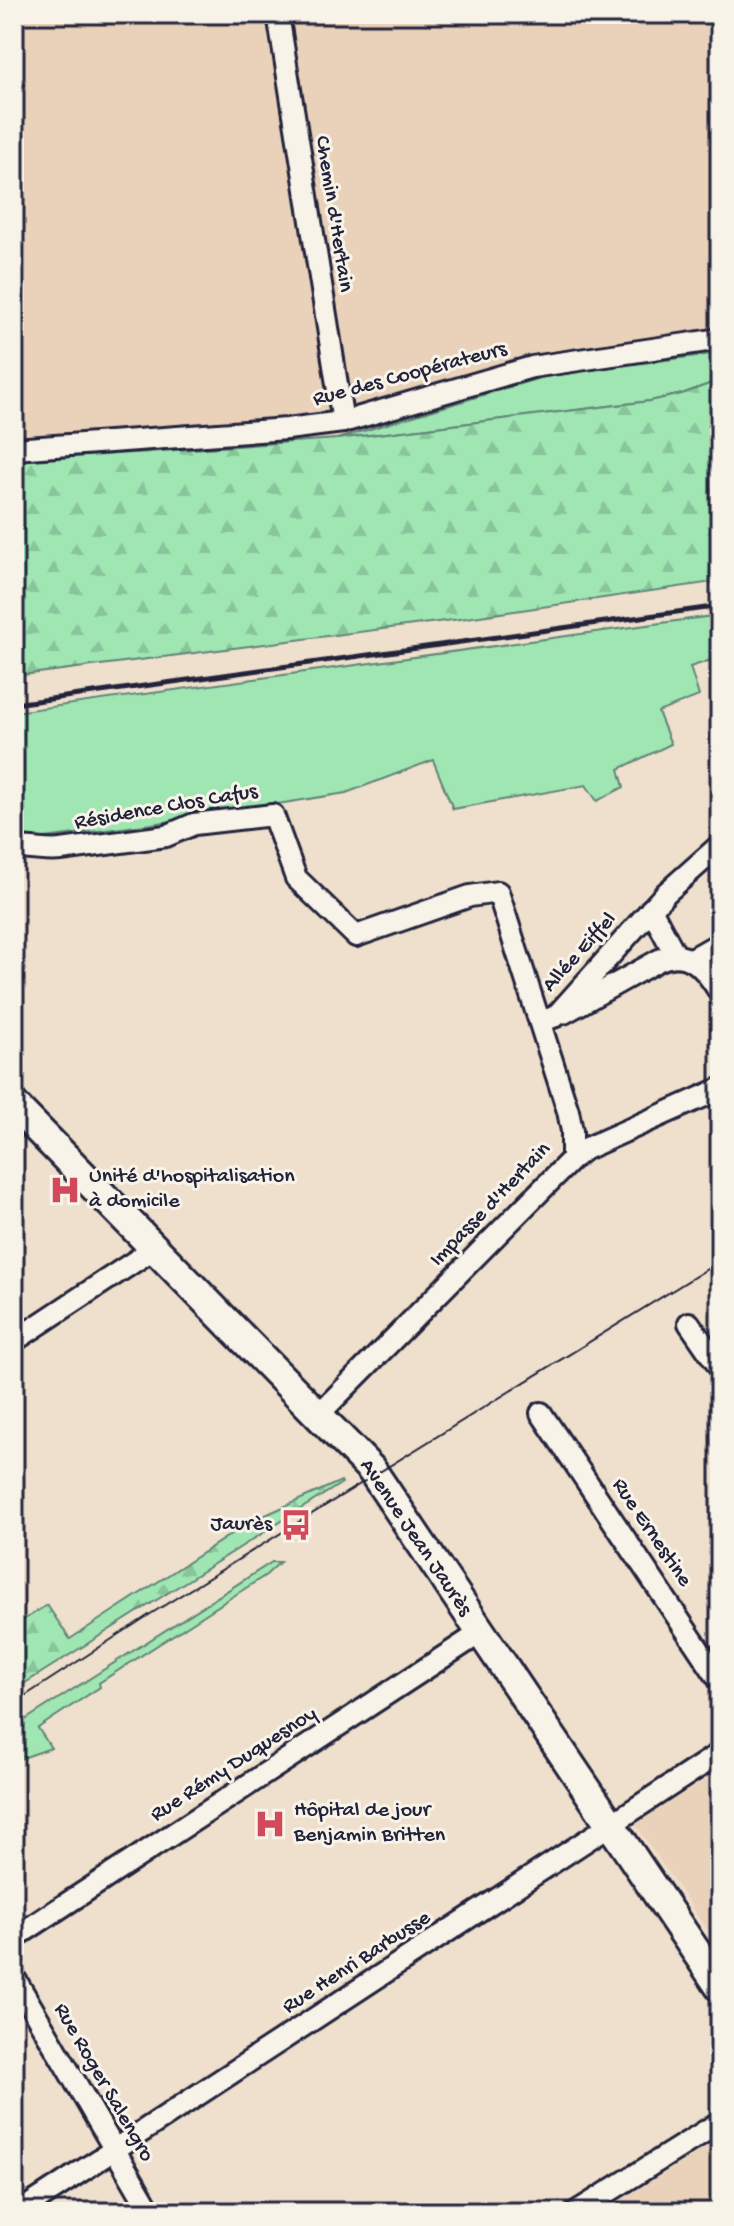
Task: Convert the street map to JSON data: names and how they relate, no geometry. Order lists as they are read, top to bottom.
{
  "streets": {
    "street": [
      "Chemin d'Hertain",
      "Rue des Coopérateurs",
      "Résidence Clos Cafus",
      "Allée Eiffel",
      "Impasse d'Hertain",
      "Rue Ernestine",
      "Avenue Jean Jaurès",
      "Rue Rémy Duquesnoy",
      "Rue Henri Barbusse",
      "Rue Roger Salengro"
    ]
  },
  "crossings": [
    ["Chemin d'Hertain", "Rue des Coopérateurs"],
    ["Résidence Clos Cafus", "Impasse d'Hertain"],
    ["Allée Eiffel", "Impasse d'Hertain"],
    ["Impasse d'Hertain", "Avenue Jean Jaurès"],
    ["Avenue Jean Jaurès", "Rue Rémy Duquesnoy"],
    ["Avenue Jean Jaurès", "Rue Henri Barbusse"],
    ["Rue Henri Barbusse", "Rue Roger Salengro"]
  ],
  "places": {
    "hospital": ["Unité d'hospitalisation à domicile", "Hôpital de jour Benjamin Britten"],
    "bus stop": ["Jaurès"]
  }
}
